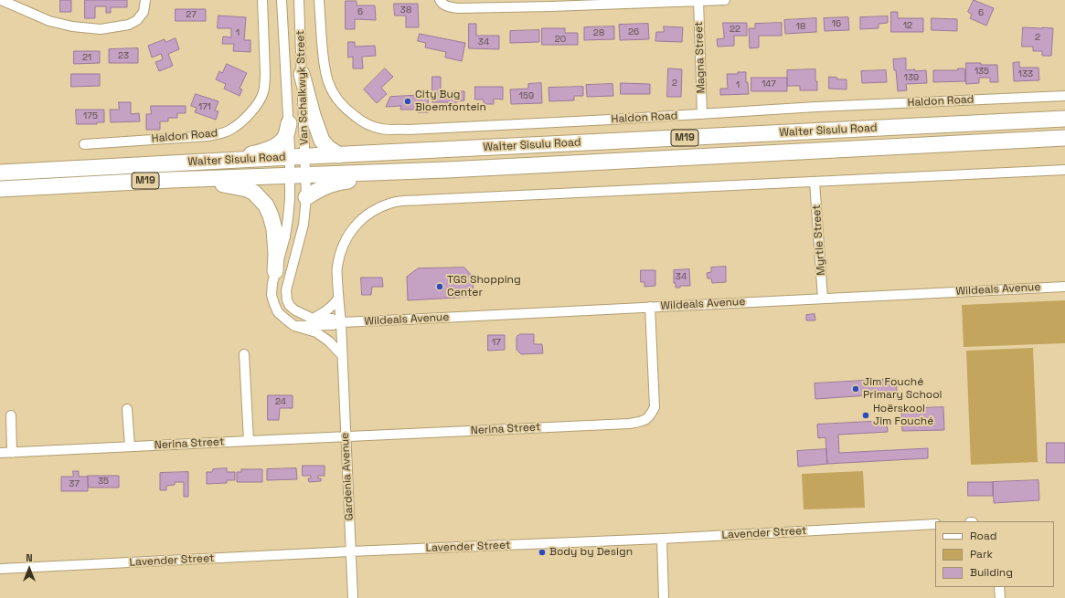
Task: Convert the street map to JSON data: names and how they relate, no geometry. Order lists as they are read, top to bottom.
{
  "streets": {
    "highway": ["Walter Sisulu Road", "M19"],
    "street": [
      "Magna Street",
      "Van Schalkwyk Street",
      "Haldon Road",
      "Myrtle Street",
      "Wildeals Avenue",
      "Nerina Street",
      "Gardenia Avenue",
      "Lavender Street"
    ]
  },
  "crossings": [
    ["Magna Street", "Haldon Road"],
    ["Van Schalkwyk Street", "Walter Sisulu Road"],
    ["Myrtle Street", "Wildeals Avenue"],
    ["Wildeals Avenue", "Nerina Street"],
    ["Wildeals Avenue", "Gardenia Avenue"],
    ["Nerina Street", "Gardenia Avenue"],
    ["Gardenia Avenue", "Lavender Street"]
  ],
  "places": [
    "City Bug Bloemfontein",
    "TGS Shopping Center",
    "Jim Fouché Primary School",
    "Hoërskool Jim Fouché",
    "Body by Design"
  ],
  "house_numbers": [
    "38",
    "6",
    "6",
    "27",
    "16",
    "12",
    "18",
    "22",
    "26",
    "1",
    "28",
    "2",
    "20",
    "34",
    "23",
    "21",
    "135",
    "133",
    "139",
    "2",
    "147",
    "1",
    "159",
    "171",
    "175",
    "34",
    "17",
    "24",
    "35",
    "37"
  ],
  "legend": ["Road", "Park", "Building"],
  "north": "top"
}
